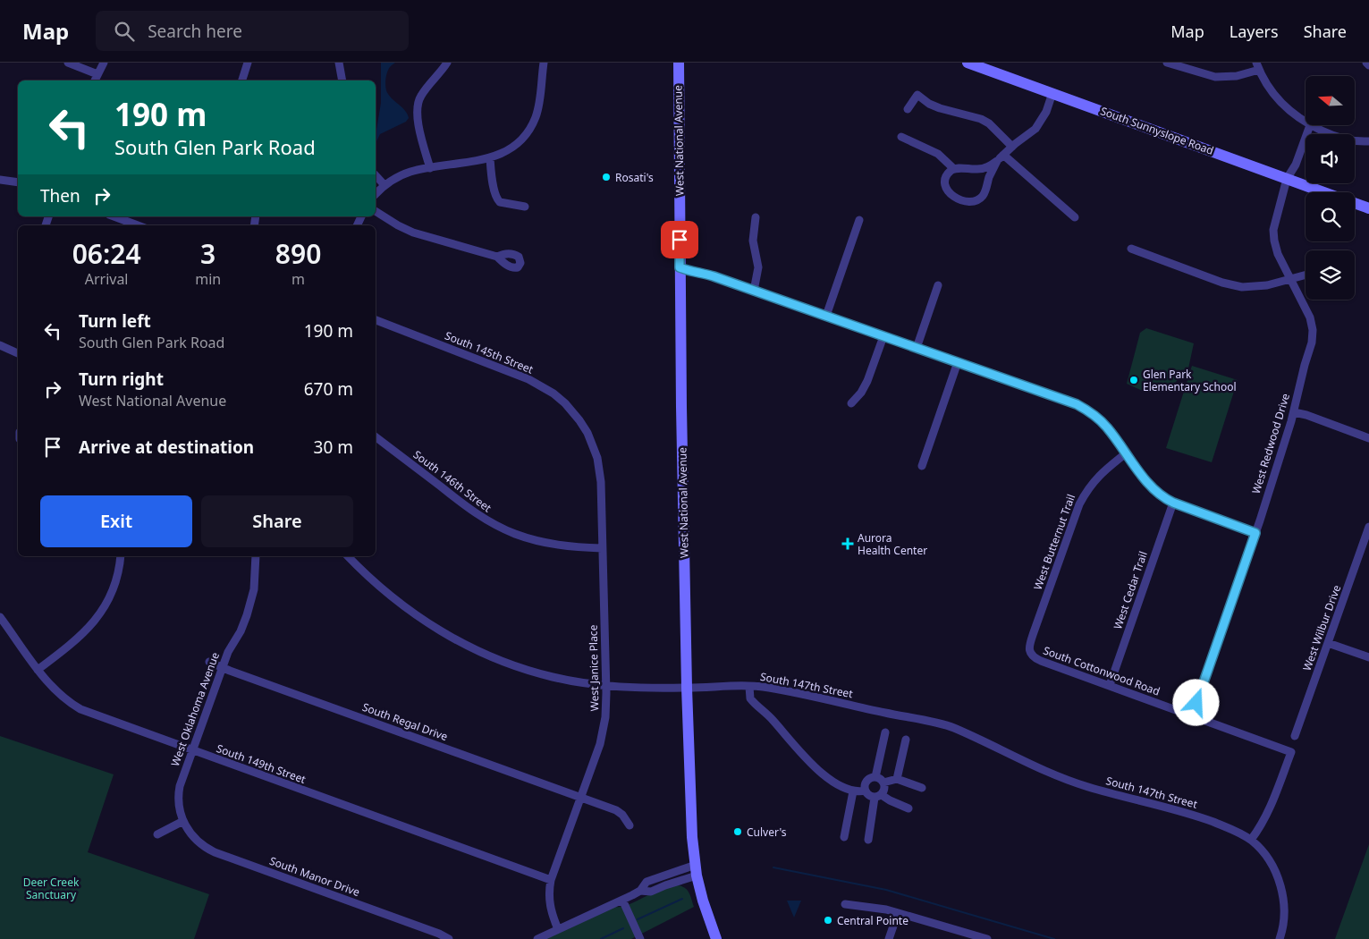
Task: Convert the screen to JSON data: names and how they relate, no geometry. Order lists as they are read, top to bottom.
{
  "streets": {
    "main road": ["South Sunnyslope Road", "West National Avenue"],
    "street": [
      "South 145th Street",
      "West Redwood Drive",
      "South 146th Street",
      "West Butternut Trail",
      "West Cedar Trail",
      "West Wilbur Drive",
      "West Janice Place",
      "South Cottonwood Road",
      "South 147th Street",
      "West Oklahoma Avenue",
      "South Regal Drive",
      "South 149th Street",
      "South Manor Drive"
    ]
  },
  "crossings": [
    ["South Sunnyslope Road", "West Redwood Drive"],
    ["West National Avenue", "South 147th Street"],
    ["South 145th Street", "West Janice Place"],
    ["West Redwood Drive", "South Cottonwood Road"],
    ["South 146th Street", "West Janice Place"],
    ["West Butternut Trail", "South Cottonwood Road"],
    ["West Cedar Trail", "South Cottonwood Road"],
    ["West Janice Place", "South 147th Street"],
    ["West Janice Place", "South Regal Drive"],
    ["West Janice Place", "South 149th Street"],
    ["South Cottonwood Road", "South 147th Street"],
    ["West Oklahoma Avenue", "South Regal Drive"],
    ["West Oklahoma Avenue", "South 149th Street"],
    ["West Oklahoma Avenue", "South Manor Drive"]
  ],
  "parks": ["Deer Creek Sanctuary"],
  "places": {
    "other": [
      "Rosati's",
      "Glen Park Elementary School",
      "Culver's",
      "Central Pointe"
    ],
    "health": ["Aurora Health Center"]
  },
  "north": "left",
  "page": {
    "header": "Map",
    "search": "Search here",
    "nav": ["Map", "Layers", "Share"],
    "turn": ["190 m", "South Glen Park Road"],
    "then": "Then",
    "eta": [
      "06:24",
      "Arrival",
      "3",
      "min",
      "890",
      "m"
    ],
    "list": [
      {
        "name": "Turn left",
        "note": "South Glen Park Road",
        "value": "190 m"
      },
      {
        "name": "Turn right",
        "note": "West National Avenue",
        "value": "670 m"
      },
      {
        "name": "Arrive at destination",
        "value": "30 m"
      }
    ],
    "buttons": ["Exit", "Share"]
  }
}
